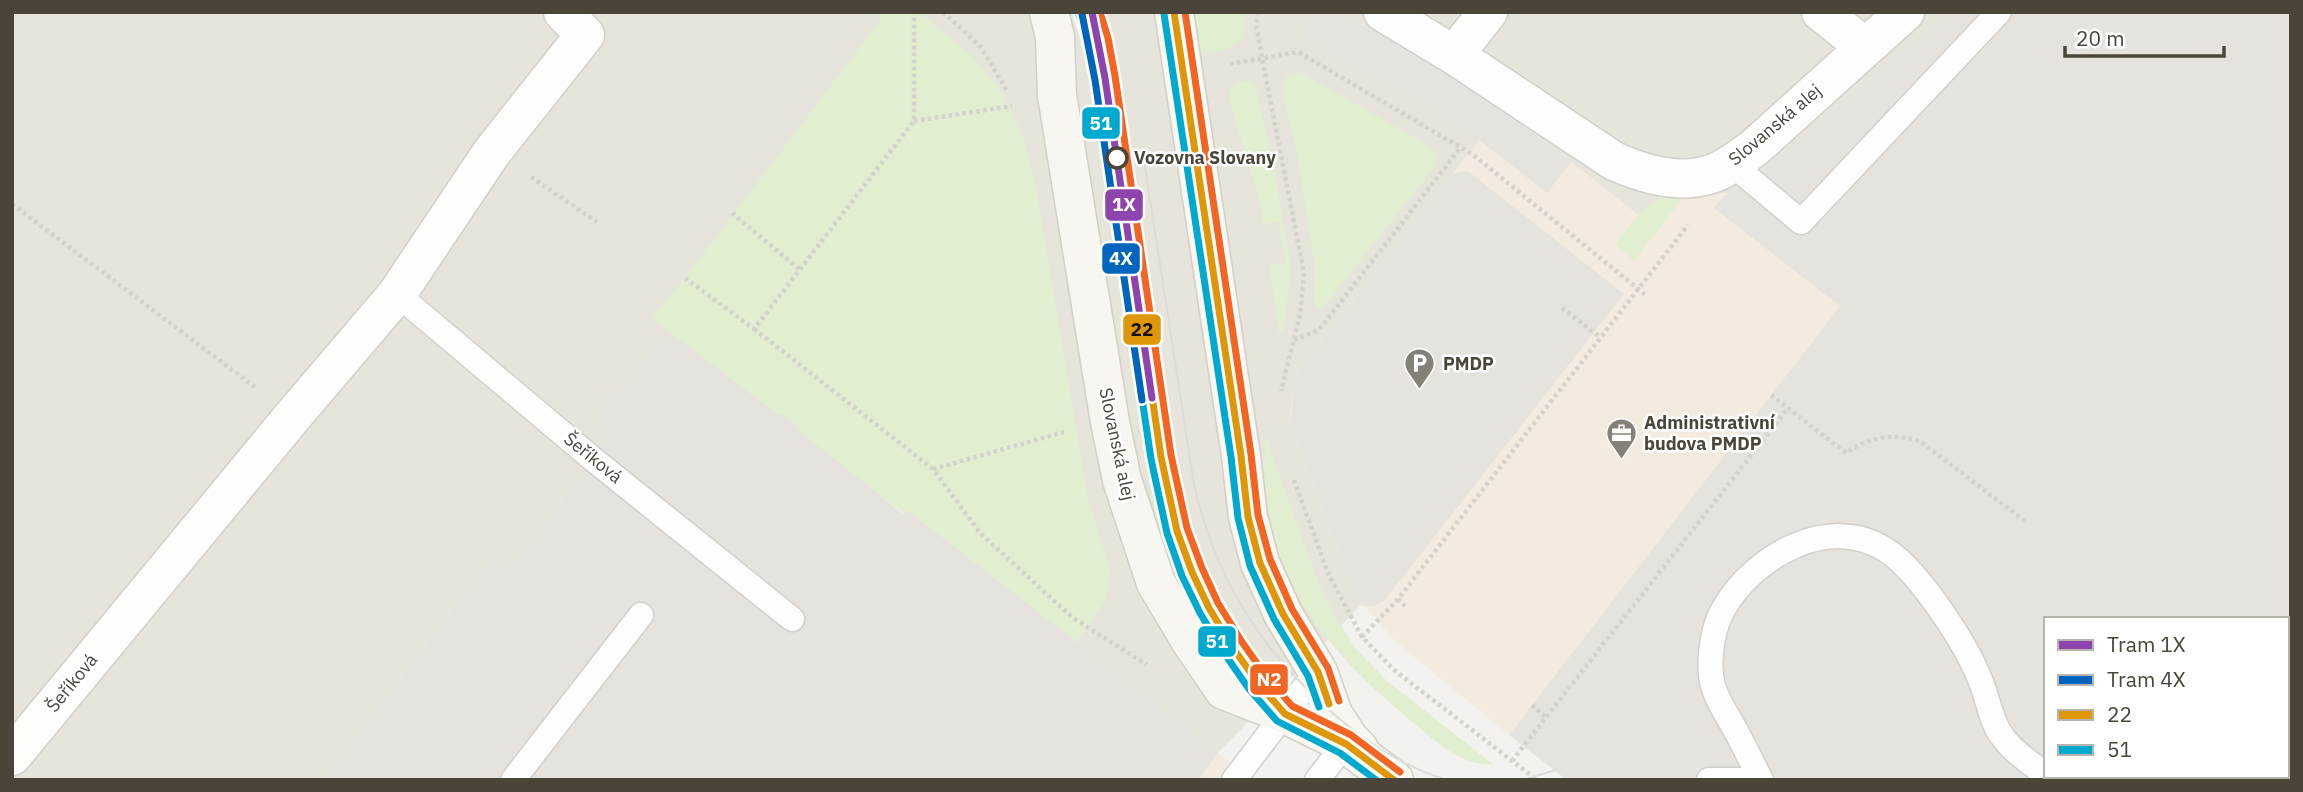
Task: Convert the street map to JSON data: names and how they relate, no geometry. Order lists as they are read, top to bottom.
{
  "streets": {
    "main road": ["Slovanská alej"],
    "street": ["Šeříková"]
  },
  "places": {
    "other": ["Vozovna Slovany"],
    "parking": ["PMDP"],
    "office": ["Administrativní budova PMDP"]
  },
  "lines": [
    "tram line 1X",
    "transit line 22",
    "transit line N2",
    "tram line 4X",
    "transit line 51"
  ],
  "legend": [
    "Tram 1X",
    "Tram 4X",
    "22",
    "51"
  ],
  "scale_bar": "20 m"
}
